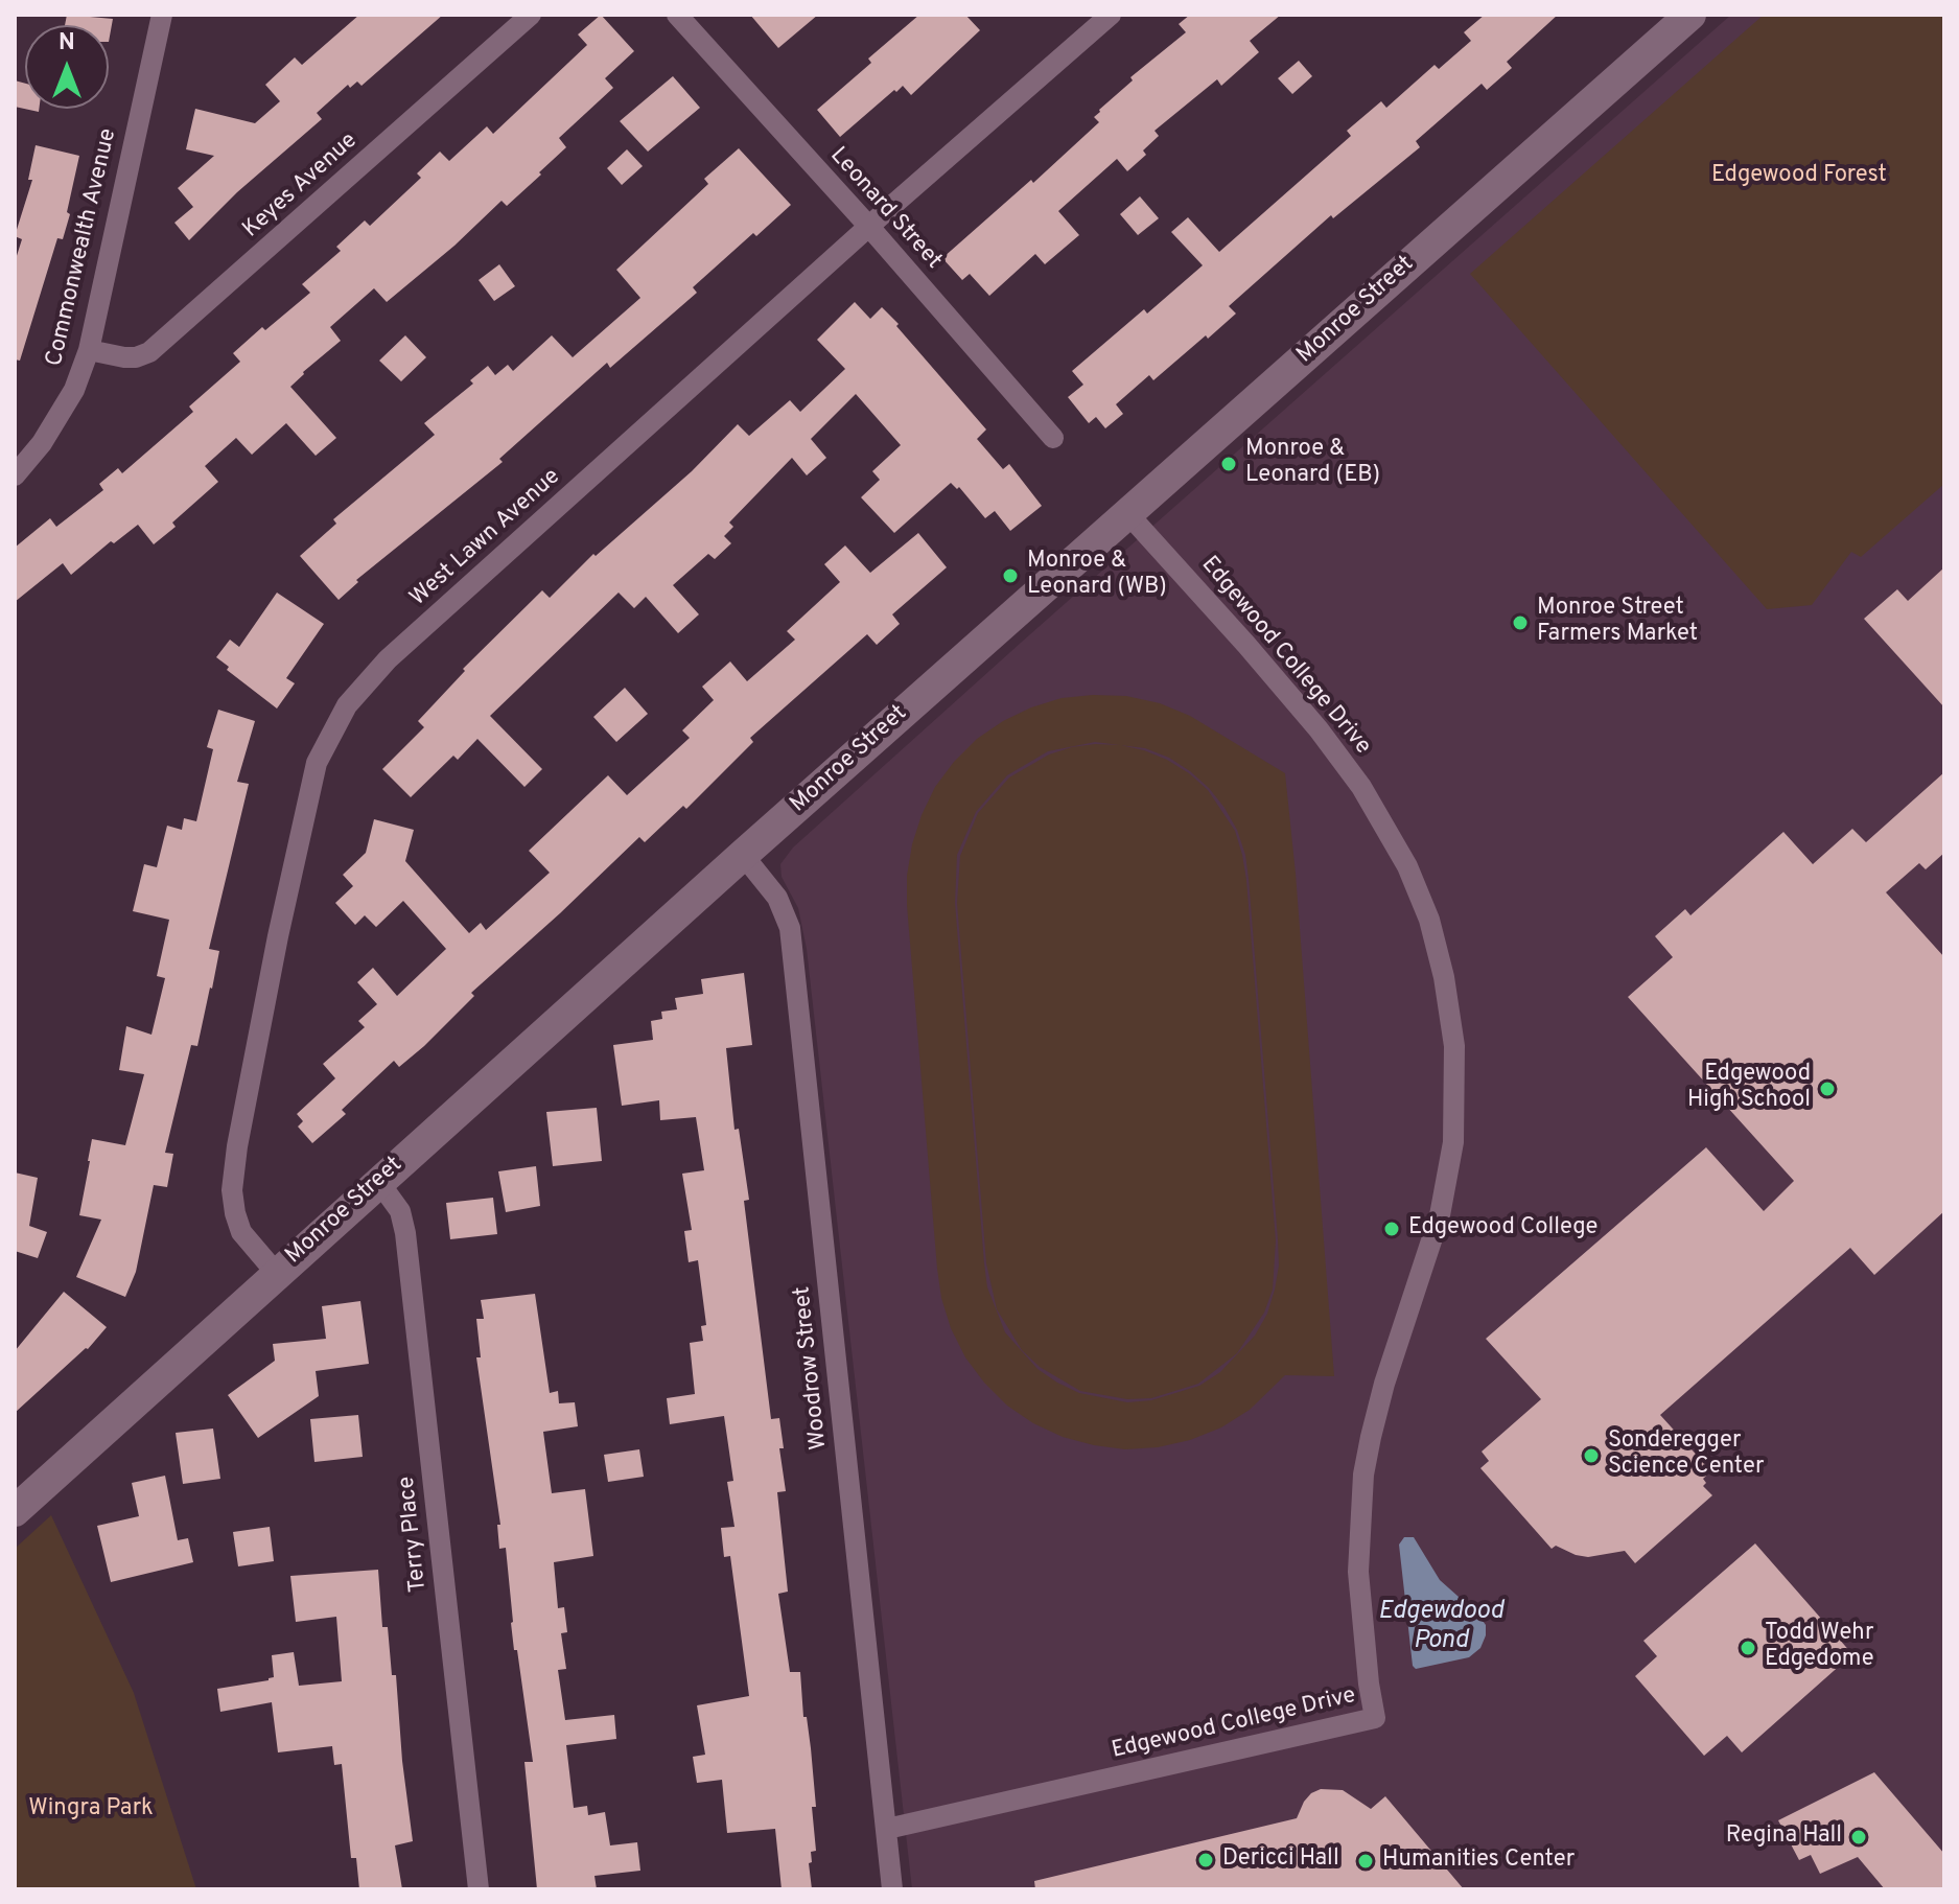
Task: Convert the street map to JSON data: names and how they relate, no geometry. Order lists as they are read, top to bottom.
{
  "streets": {
    "main road": ["Monroe Street"],
    "street": [
      "Keyes Avenue",
      "Leonard Street",
      "Commonwealth Avenue",
      "West Lawn Avenue",
      "Edgewood College Drive",
      "Woodrow Street",
      "Terry Place"
    ]
  },
  "crossings": [
    ["Keyes Avenue", "Commonwealth Avenue"],
    ["Leonard Street", "West Lawn Avenue"],
    ["Monroe Street", "West Lawn Avenue"],
    ["Monroe Street", "Edgewood College Drive"],
    ["Monroe Street", "Woodrow Street"],
    ["Monroe Street", "Terry Place"],
    ["Edgewood College Drive", "Woodrow Street"]
  ],
  "water": ["Edgewdood Pond"],
  "parks": ["Edgewood Forest", "Wingra Park"],
  "places": [
    "Monroe & Leonard (EB)",
    "Monroe & Leonard (WB)",
    "Monroe Street Farmers Market",
    "Edgewood High School",
    "Edgewood College",
    "Sonderegger Science Center",
    "Todd Wehr Edgedome",
    "Regina Hall",
    "Dericci Hall",
    "Humanities Center"
  ],
  "north": "top"
}
